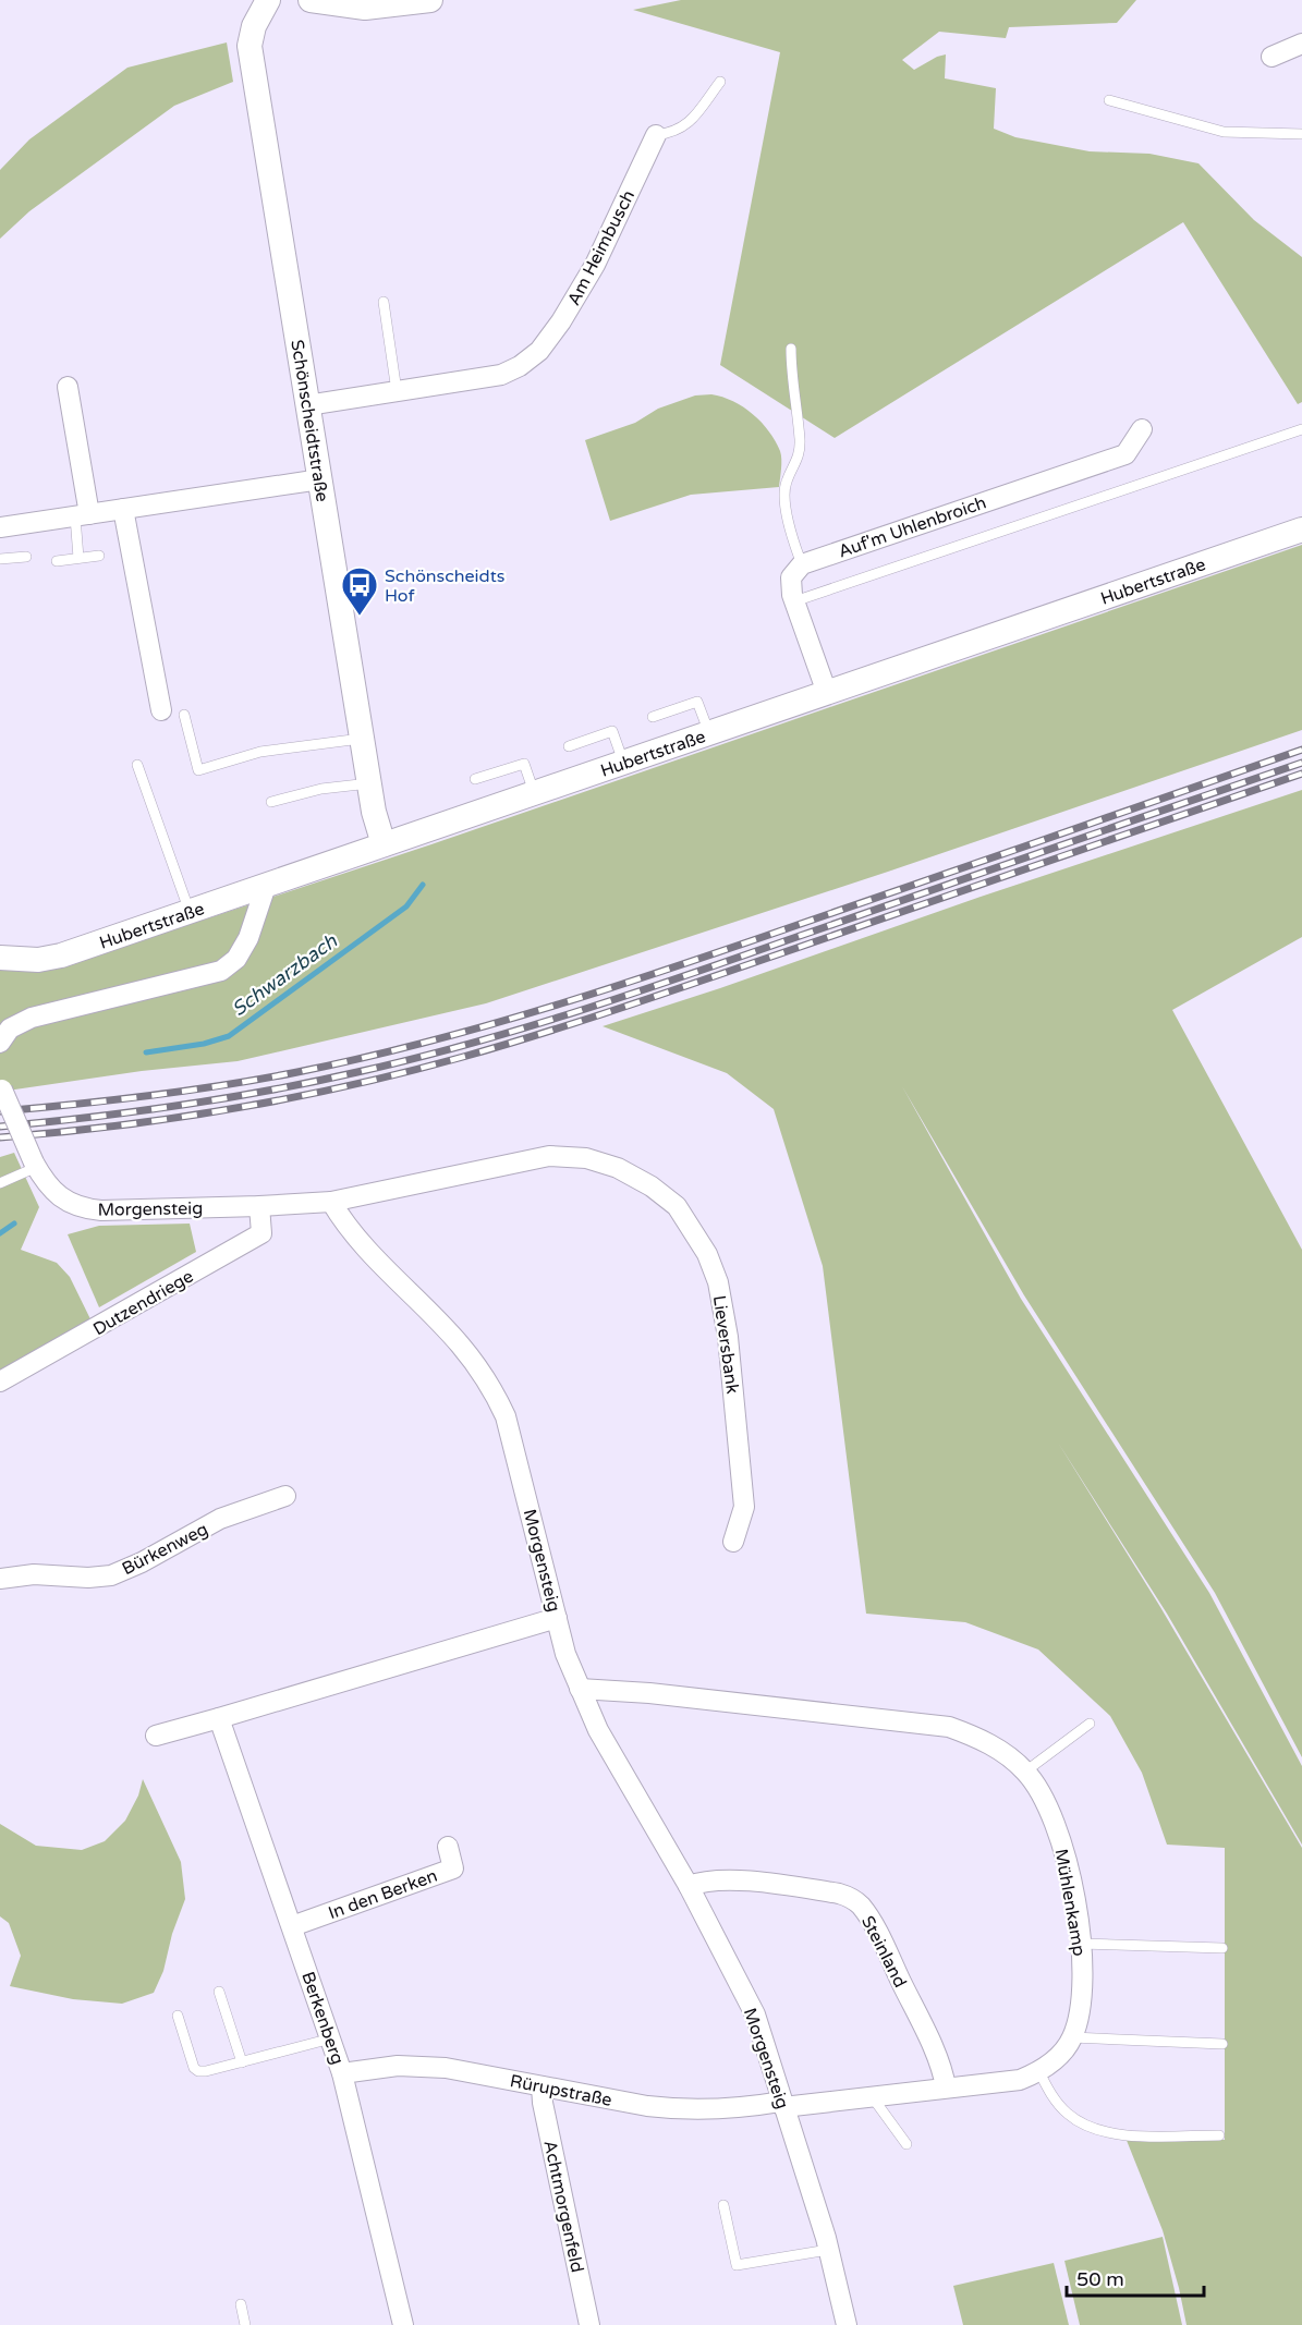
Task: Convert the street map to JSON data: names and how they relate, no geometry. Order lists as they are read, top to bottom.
{
  "streets": {
    "street": [
      "Am Heimbusch",
      "Schönscheidtstraße",
      "Auf'm Uhlenbroich",
      "Hubertstraße",
      "Morgensteig",
      "Dutzendriege",
      "Lieversbank",
      "Bürkenweg",
      "In den Berken",
      "Mühlenkamp",
      "Steinland",
      "Berkenberg",
      "Rürupstraße",
      "Achtmorgenfeld"
    ]
  },
  "crossings": [
    ["Am Heimbusch", "Schönscheidtstraße"],
    ["Schönscheidtstraße", "Hubertstraße"],
    ["Morgensteig", "Dutzendriege"],
    ["Morgensteig", "Lieversbank"],
    ["Morgensteig", "Mühlenkamp"],
    ["Morgensteig", "Steinland"],
    ["Morgensteig", "Rürupstraße"],
    ["In den Berken", "Berkenberg"],
    ["Mühlenkamp", "Steinland"],
    ["Mühlenkamp", "Rürupstraße"],
    ["Berkenberg", "Rürupstraße"],
    ["Rürupstraße", "Achtmorgenfeld"]
  ],
  "water": ["Schwarzbach"],
  "places": {
    "bus stop": ["Schönscheidts Hof"]
  },
  "scale_bar": "50 m"
}
